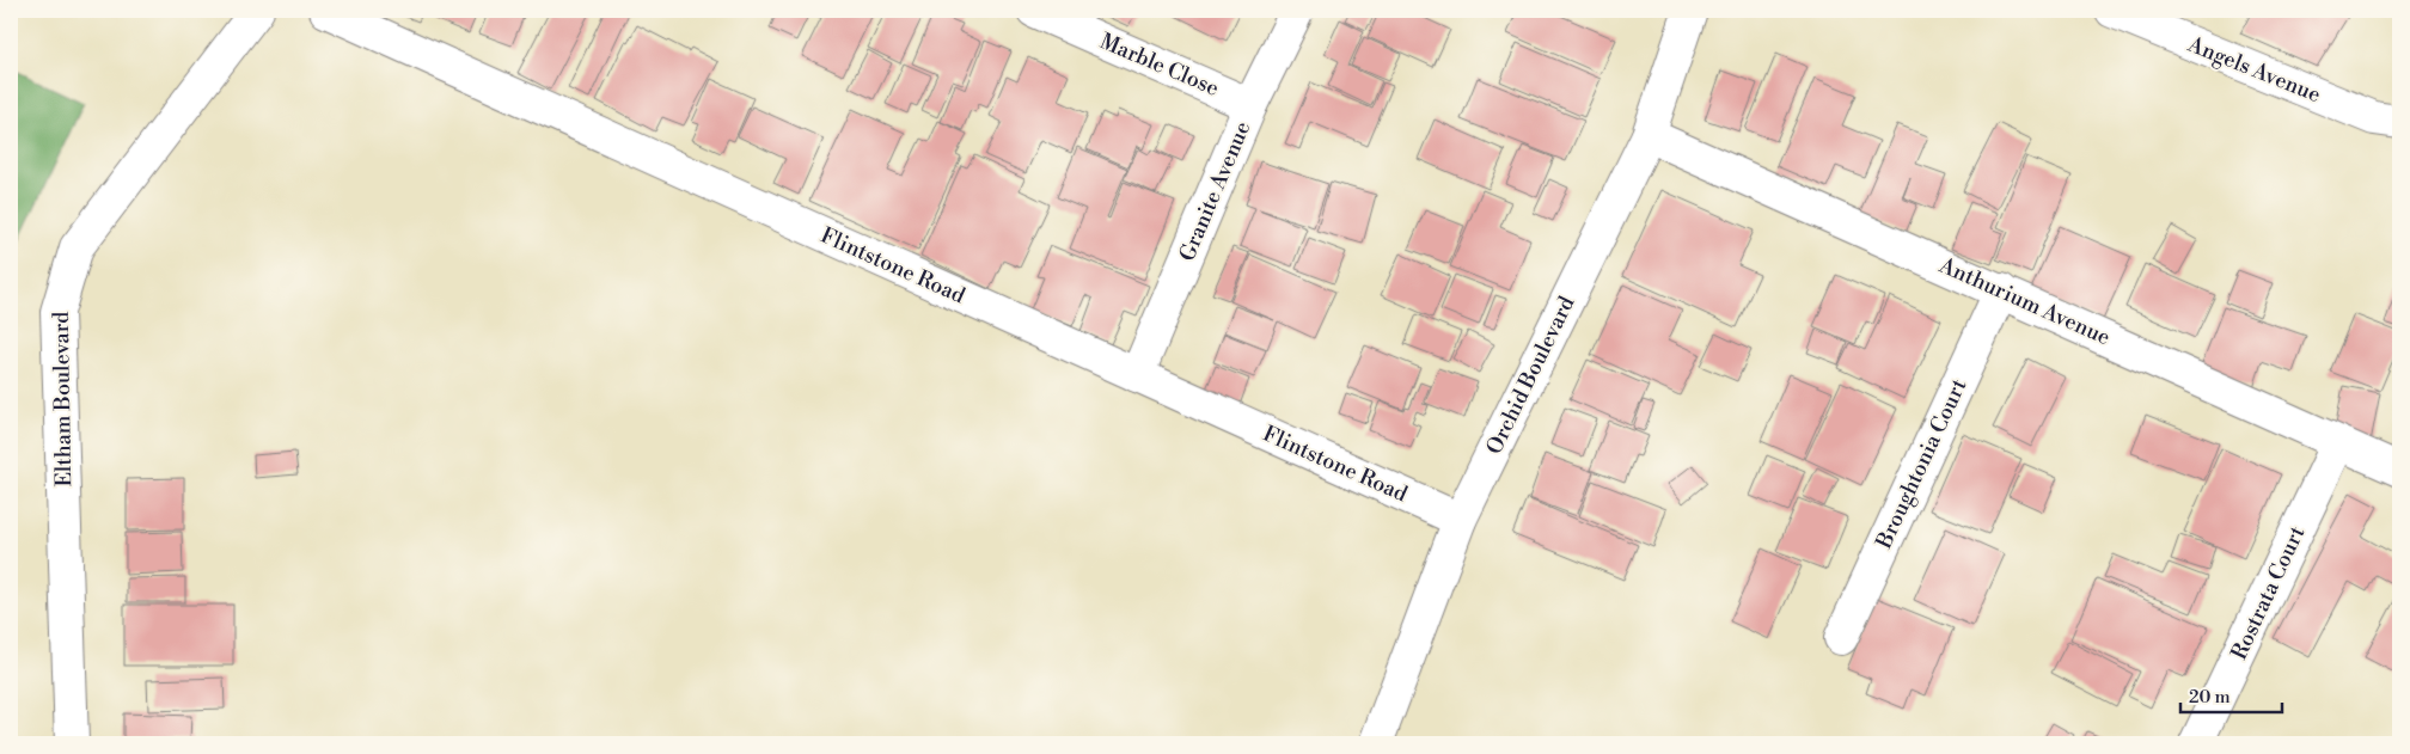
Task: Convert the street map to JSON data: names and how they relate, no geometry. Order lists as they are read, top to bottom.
{
  "streets": {
    "street": [
      "Marble Close",
      "Angels Avenue",
      "Granite Avenue",
      "Flintstone Road",
      "Anthurium Avenue",
      "Orchid Boulevard",
      "Eltham Boulevard",
      "Broughtonia Court",
      "Rostrata Court"
    ]
  },
  "crossings": [
    ["Marble Close", "Granite Avenue"],
    ["Granite Avenue", "Flintstone Road"],
    ["Flintstone Road", "Orchid Boulevard"],
    ["Anthurium Avenue", "Orchid Boulevard"],
    ["Anthurium Avenue", "Broughtonia Court"],
    ["Anthurium Avenue", "Rostrata Court"]
  ],
  "scale_bar": "20 m"
}
